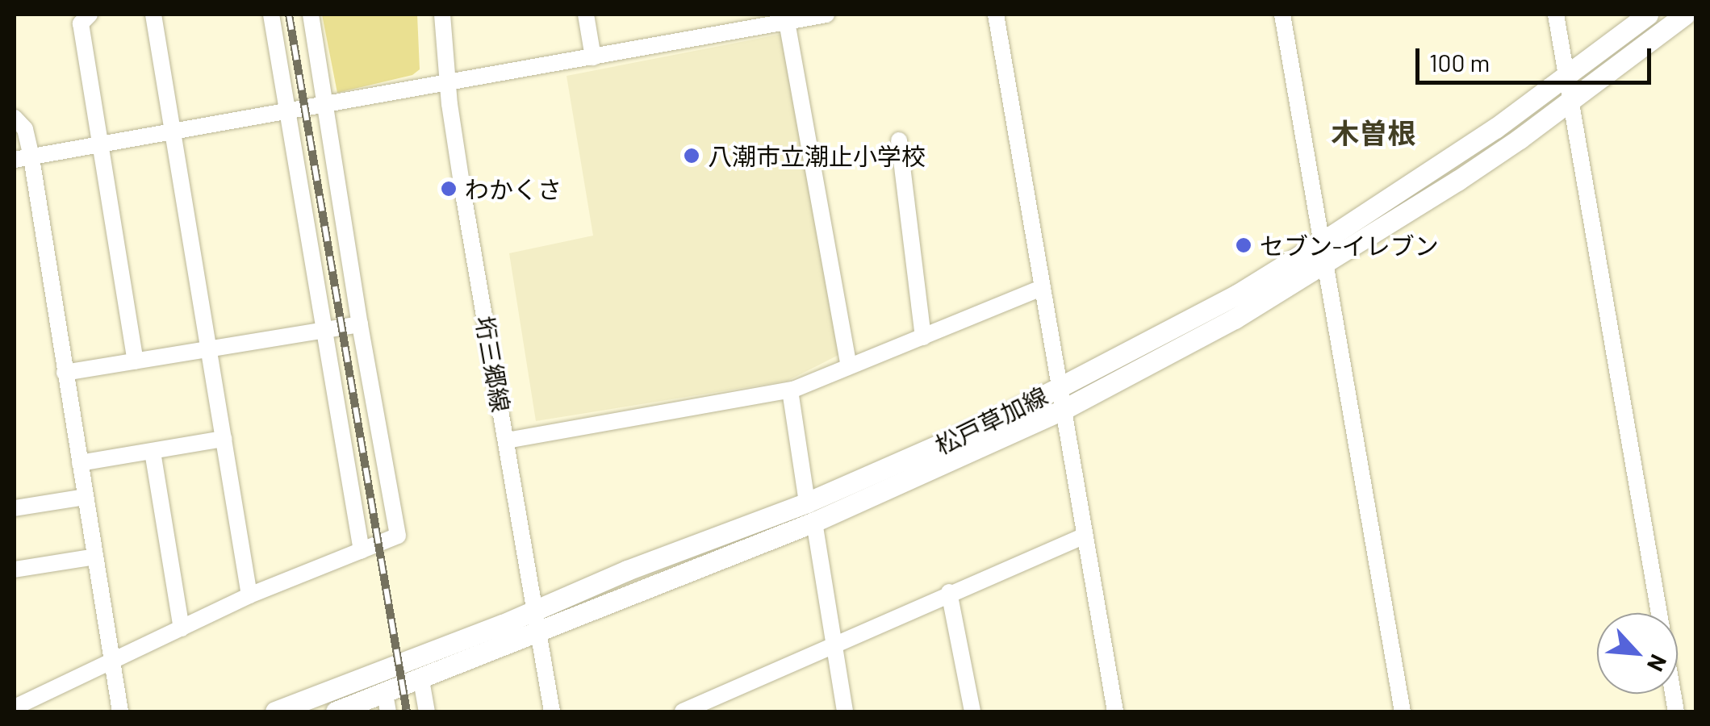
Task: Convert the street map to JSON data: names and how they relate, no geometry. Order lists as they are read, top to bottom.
{
  "streets": {
    "main road": ["松戸草加線"],
    "street": ["垳三郷線"]
  },
  "crossings": [
    ["垳三郷線", "松戸草加線"]
  ],
  "districts": ["木曽根"],
  "places": ["八潮市立潮止小学校", "わかくさ", "セブン-イレブン"],
  "scale_bar": "100 m",
  "north": "bottom right"
}
